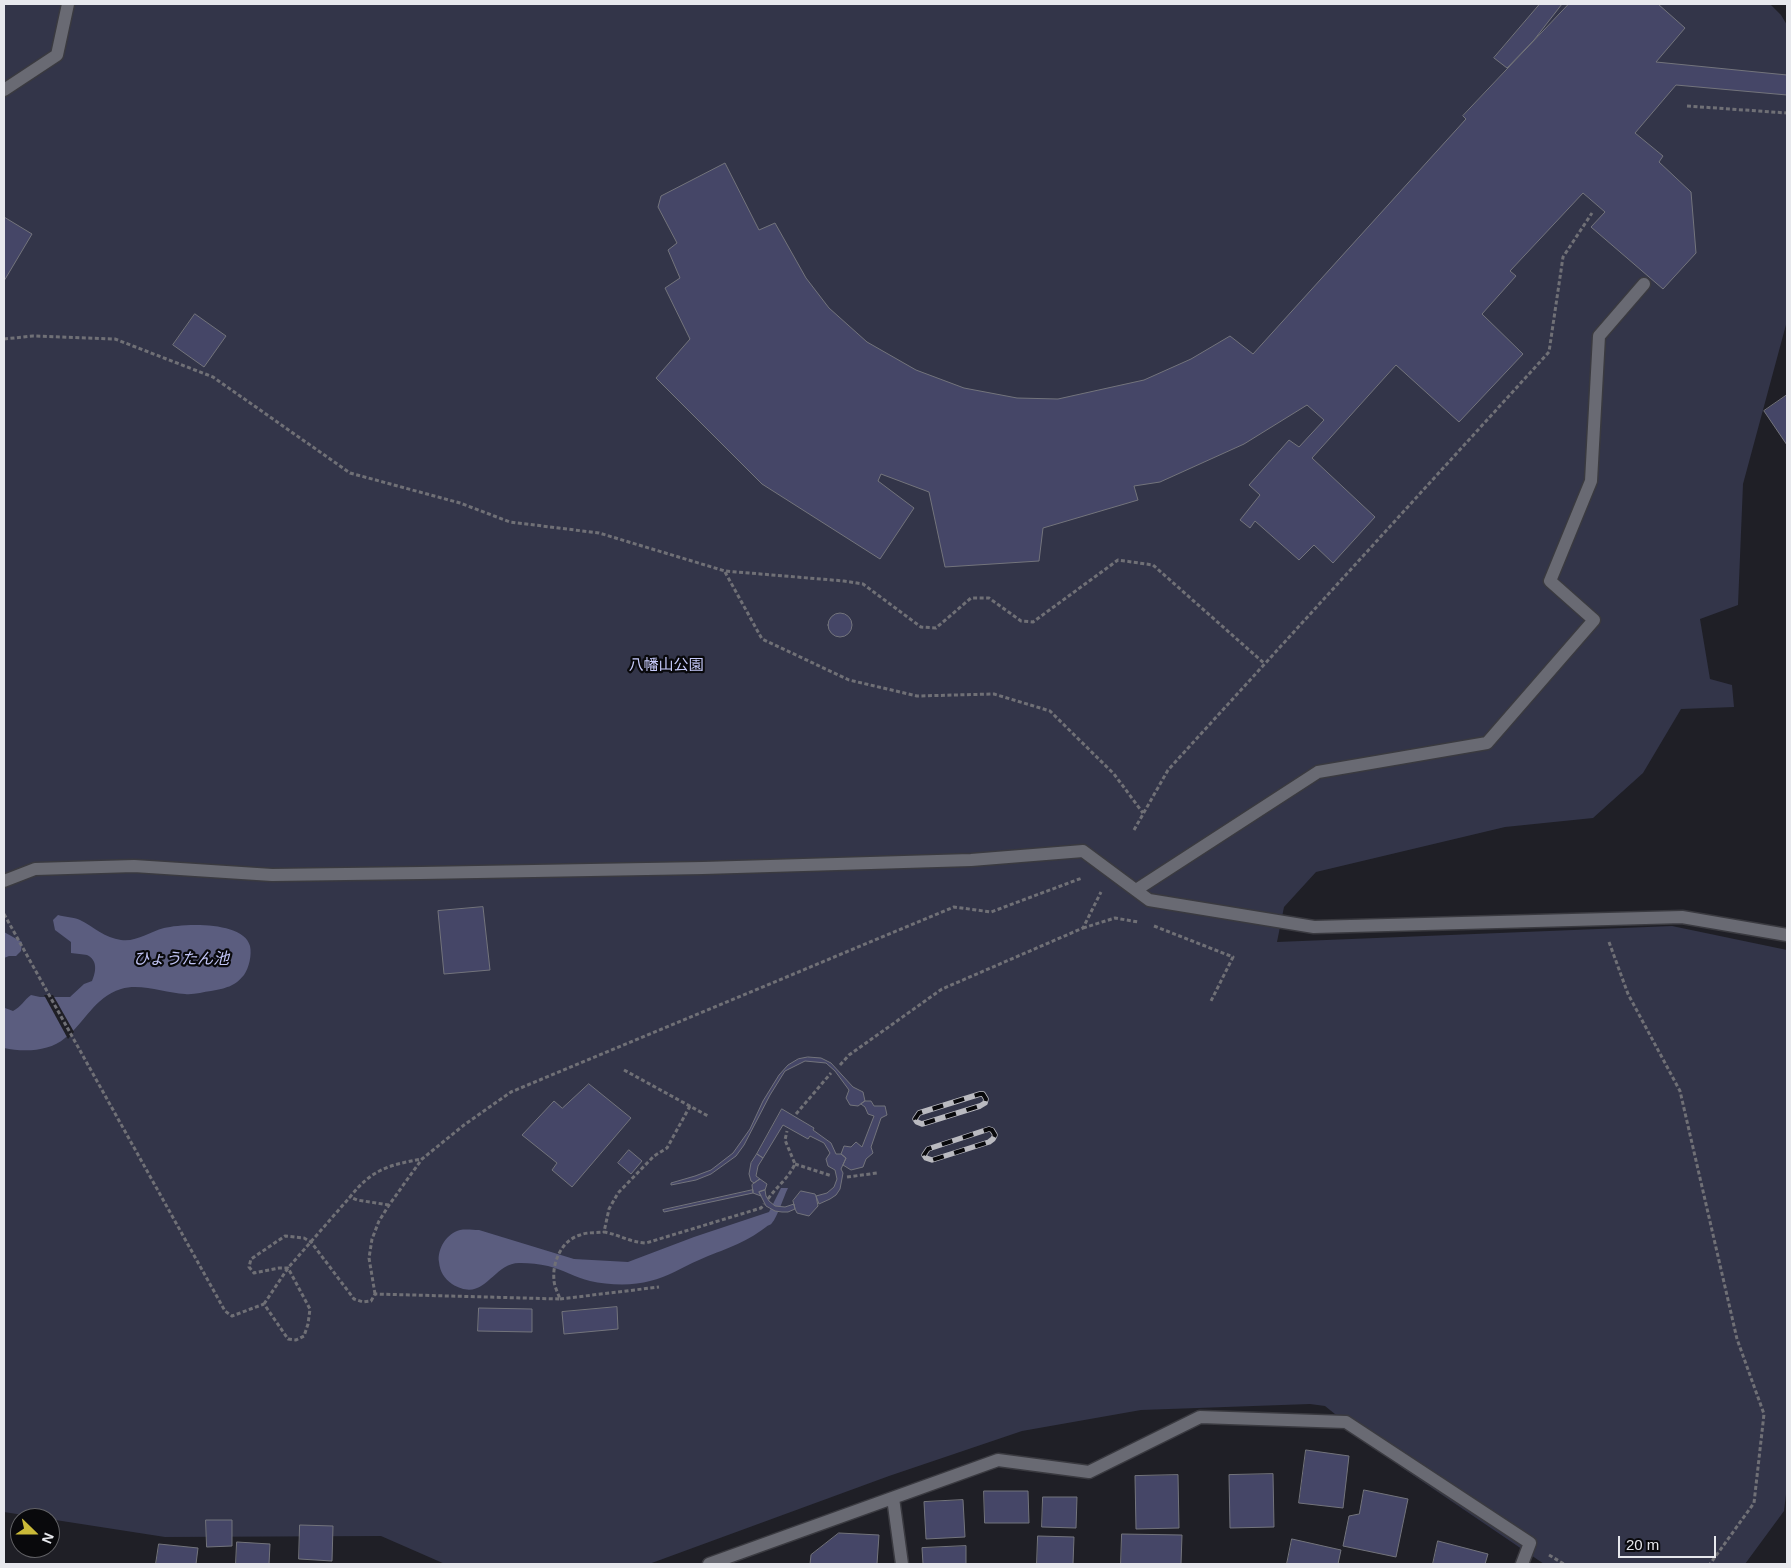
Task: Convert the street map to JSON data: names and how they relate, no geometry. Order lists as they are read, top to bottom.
{
  "water": ["ひょうたん池"],
  "parks": ["八幡山公園"],
  "scale_bar": "20 m",
  "north": "right"
}
